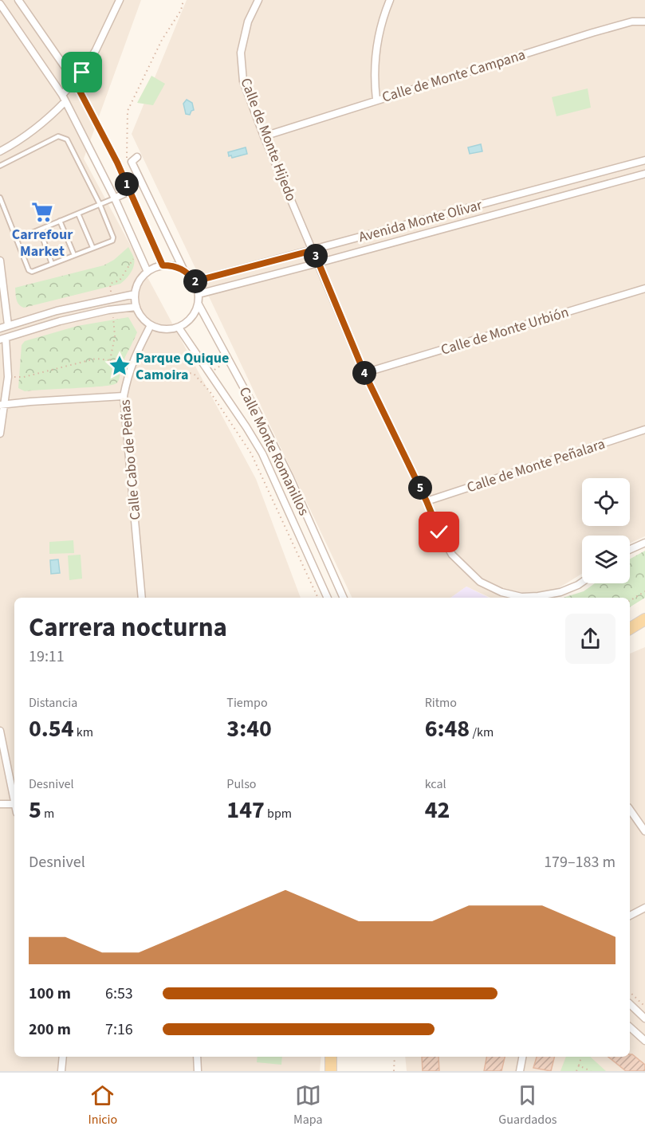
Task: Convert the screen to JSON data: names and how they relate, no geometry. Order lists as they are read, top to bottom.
{
  "streets": {
    "street": [
      "Calle de Monte Campana",
      "Calle de Monte Hijedo",
      "Avenida Monte Olivar",
      "Calle de Monte Urbión",
      "Calle Monte Romanillos",
      "Calle Cabo de Peñas",
      "Calle de Monte Peñalara"
    ]
  },
  "crossings": [
    ["Calle de Monte Campana", "Calle de Monte Hijedo"],
    ["Calle de Monte Hijedo", "Avenida Monte Olivar"],
    ["Calle de Monte Hijedo", "Calle de Monte Urbión"],
    ["Calle de Monte Hijedo", "Calle de Monte Peñalara"],
    ["Avenida Monte Olivar", "Calle Monte Romanillos"],
    ["Avenida Monte Olivar", "Calle Cabo de Peñas"],
    ["Calle Monte Romanillos", "Calle Cabo de Peñas"]
  ],
  "places": {
    "supermarket": ["Carrefour Market"],
    "place": ["Parque Quique Camoira"]
  },
  "page": {
    "pins": [
      "1",
      "3",
      "2",
      "4",
      "5"
    ],
    "heading": ["Carrera nocturna", "19:11"],
    "stats": [
      ["Distancia", "0.54 km"],
      ["Tiempo", "3:40"],
      ["Ritmo", "6:48 /km"],
      ["Desnivel", "5 m"],
      ["Pulso", "147 bpm"],
      ["kcal", "42"]
    ],
    "chart": ["Desnivel", "179–183 m"],
    "list": [
      {
        "name": "100 m",
        "note": "6:53"
      },
      {
        "name": "200 m",
        "note": "7:16"
      }
    ],
    "tabs": ["Inicio", "Mapa", "Guardados"]
  }
}
